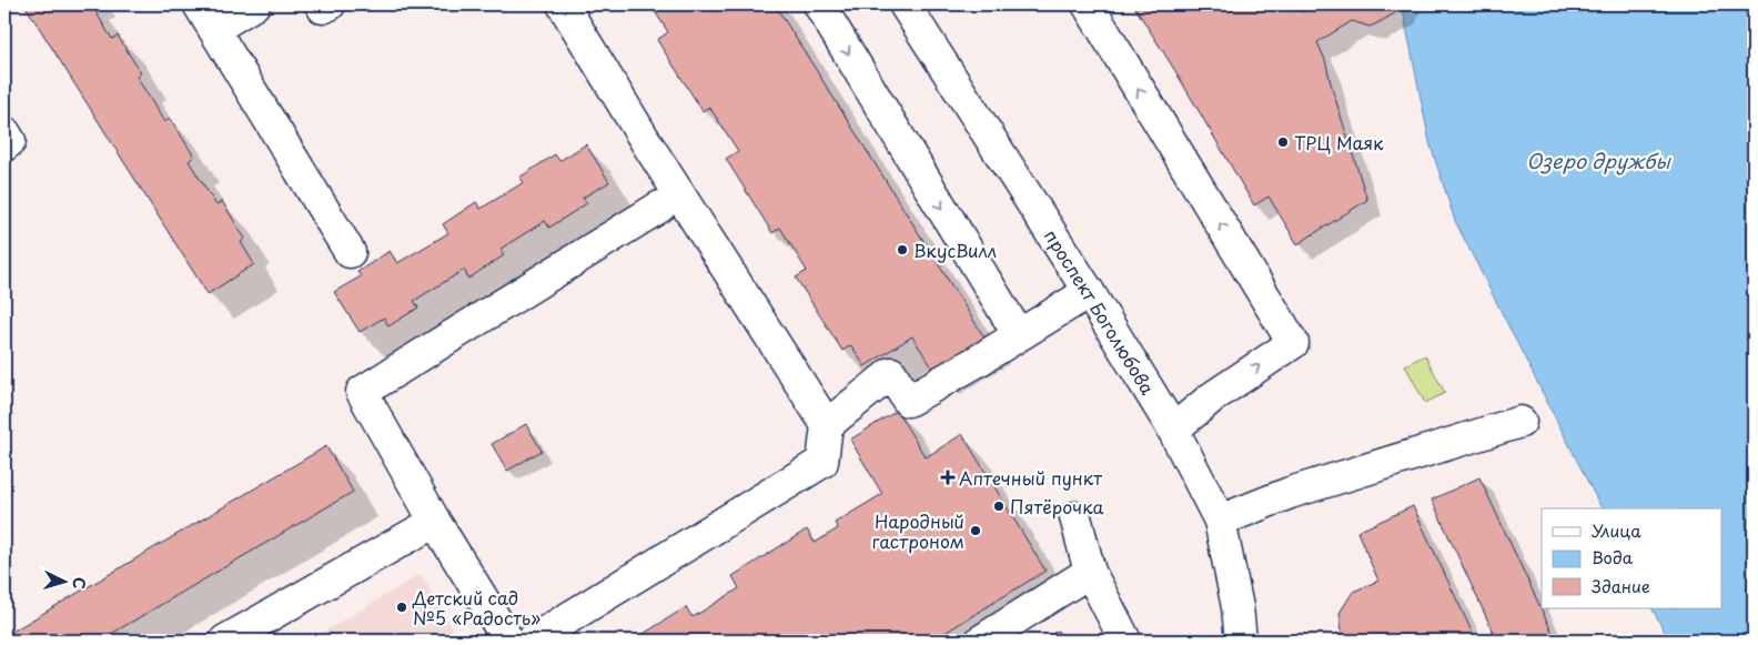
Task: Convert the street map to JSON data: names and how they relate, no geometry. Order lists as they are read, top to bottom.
{
  "streets": {
    "main road": ["проспект Боголюбова"]
  },
  "water": ["Озеро дружбы"],
  "places": {
    "other": [
      "ТРЦ Маяк",
      "ВкусВилл",
      "Пятёрочка",
      "Народный гастроном",
      "Детский сад №5 «Радость»"
    ],
    "health": ["Аптечный пункт"]
  },
  "legend": ["Улица", "Вода", "Здание"],
  "north": "right"
}
